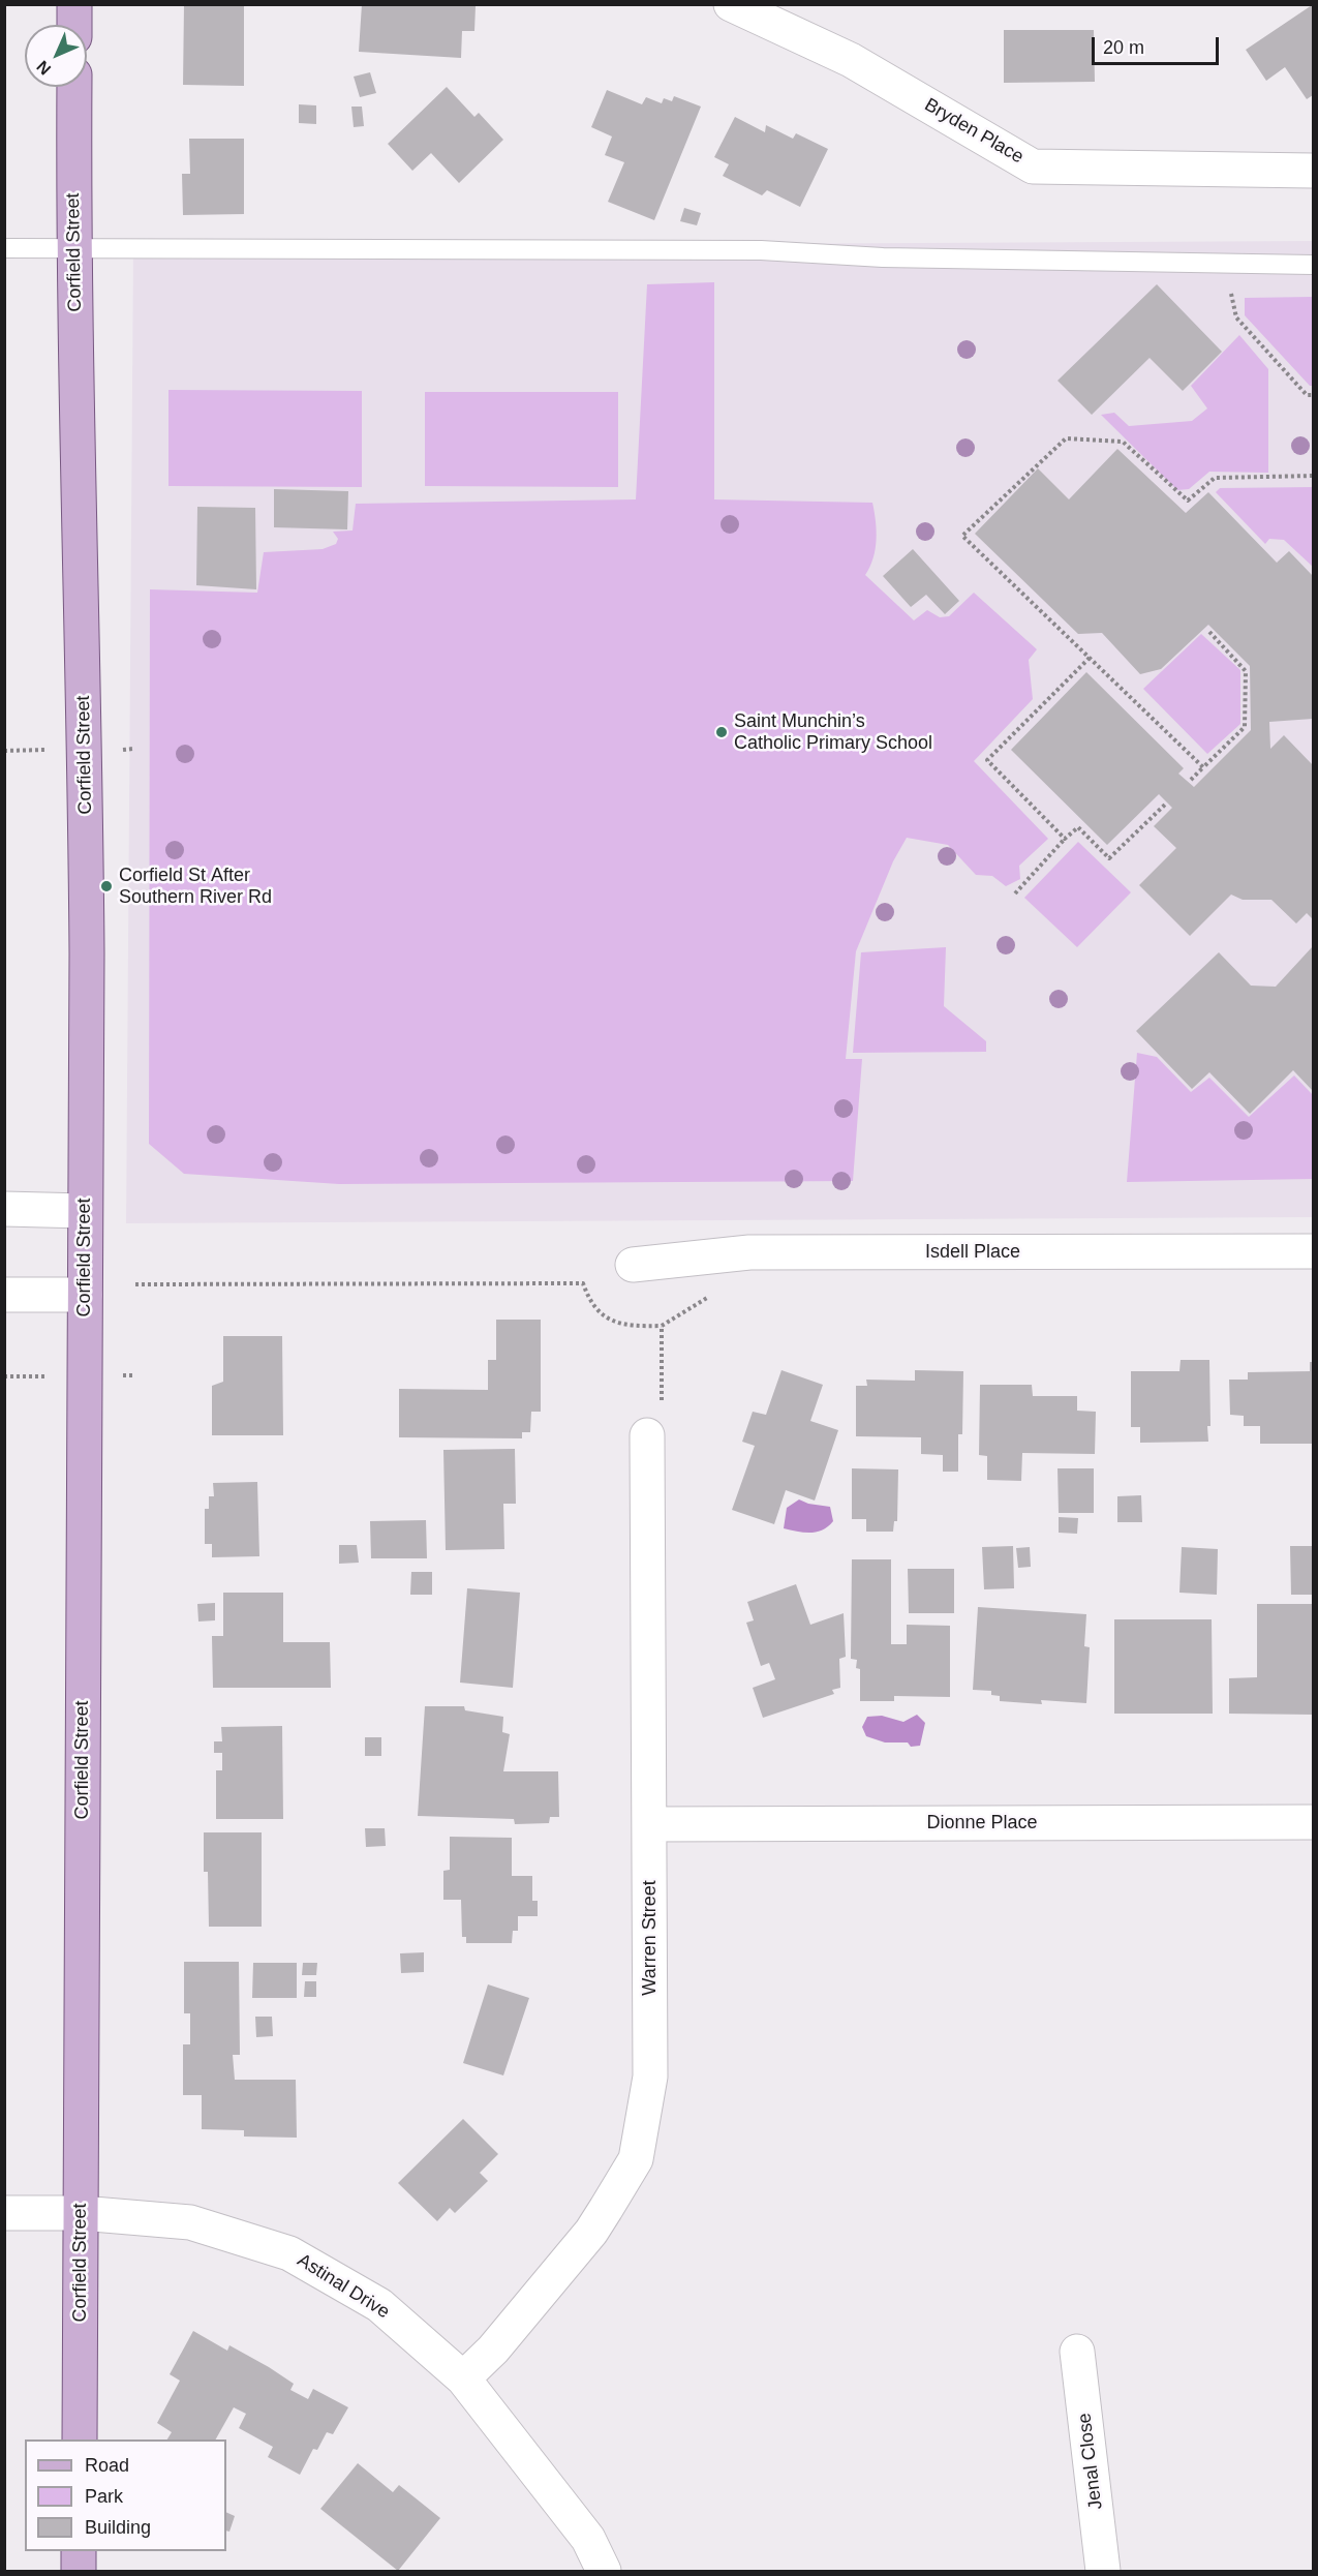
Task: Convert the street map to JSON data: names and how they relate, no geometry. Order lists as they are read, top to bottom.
{
  "streets": {
    "main road": ["Corfield Street"],
    "street": [
      "Bryden Place",
      "Isdell Place",
      "Dionne Place",
      "Warren Street",
      "Astinal Drive",
      "Jenal Close"
    ]
  },
  "crossings": [
    ["Corfield Street", "Astinal Drive"],
    ["Dionne Place", "Warren Street"],
    ["Warren Street", "Astinal Drive"]
  ],
  "places": ["Saint Munchin’s Catholic Primary School", "Corfield St After Southern River Rd"],
  "legend": ["Road", "Park", "Building"],
  "scale_bar": "20 m",
  "north": "bottom left"
}
